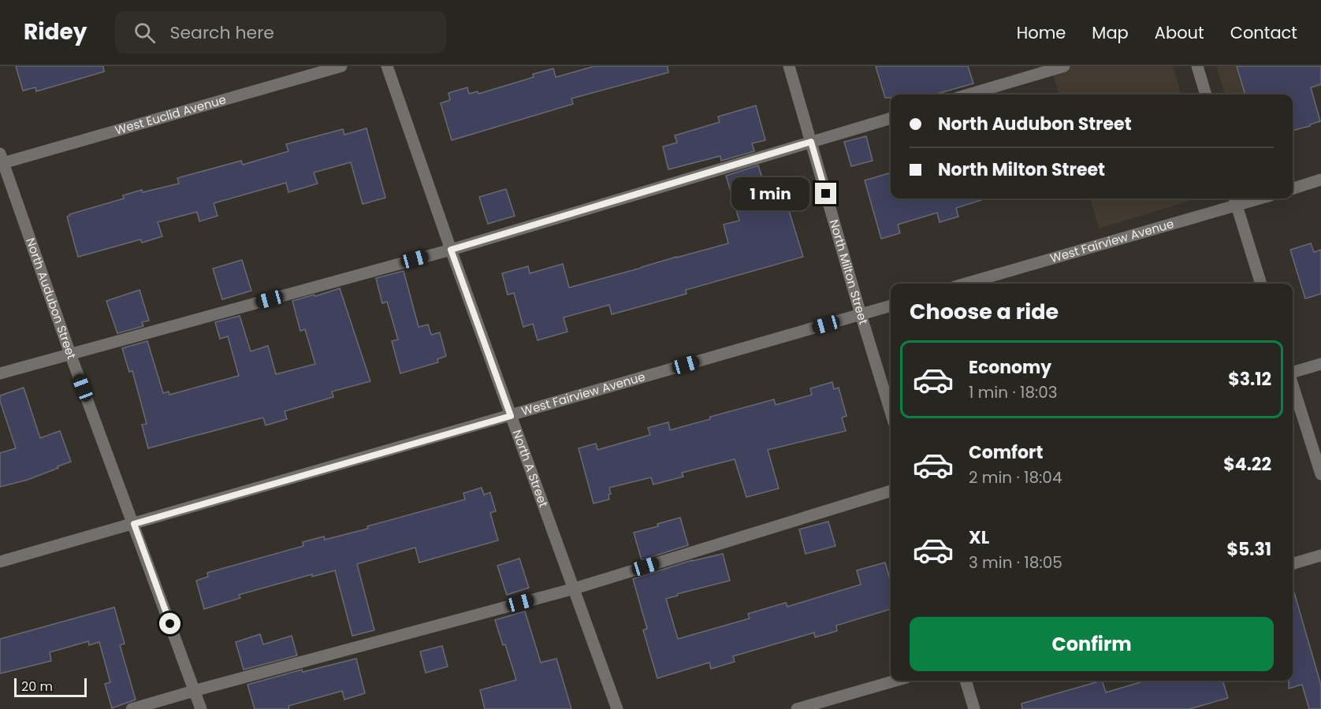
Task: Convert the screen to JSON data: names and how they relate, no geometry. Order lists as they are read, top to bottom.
{
  "streets": {
    "street": [
      "West Euclid Avenue",
      "West Fairview Avenue",
      "North Milton Street",
      "North Audubon Street",
      "North A Street"
    ]
  },
  "crossings": [
    ["West Euclid Avenue", "North Audubon Street"],
    ["West Fairview Avenue", "North Milton Street"],
    ["West Fairview Avenue", "North Audubon Street"],
    ["West Fairview Avenue", "North A Street"]
  ],
  "scale_bar": "20 m",
  "page": {
    "header": "Ridey",
    "search": "Search here",
    "nav": [
      "Home",
      "Map",
      "About",
      "Contact"
    ],
    "banner": ["North Audubon Street", "North Milton Street"],
    "bubble": "1 min",
    "heading": "Choose a ride",
    "list": [
      {
        "name": "Economy",
        "note": "1 min · 18:03",
        "value": "$3.12"
      },
      {
        "name": "Comfort",
        "note": "2 min · 18:04",
        "value": "$4.22"
      },
      {
        "name": "XL",
        "note": "3 min · 18:05",
        "value": "$5.31"
      }
    ],
    "buttons": "Confirm",
    "scale": "20 m"
  }
}
